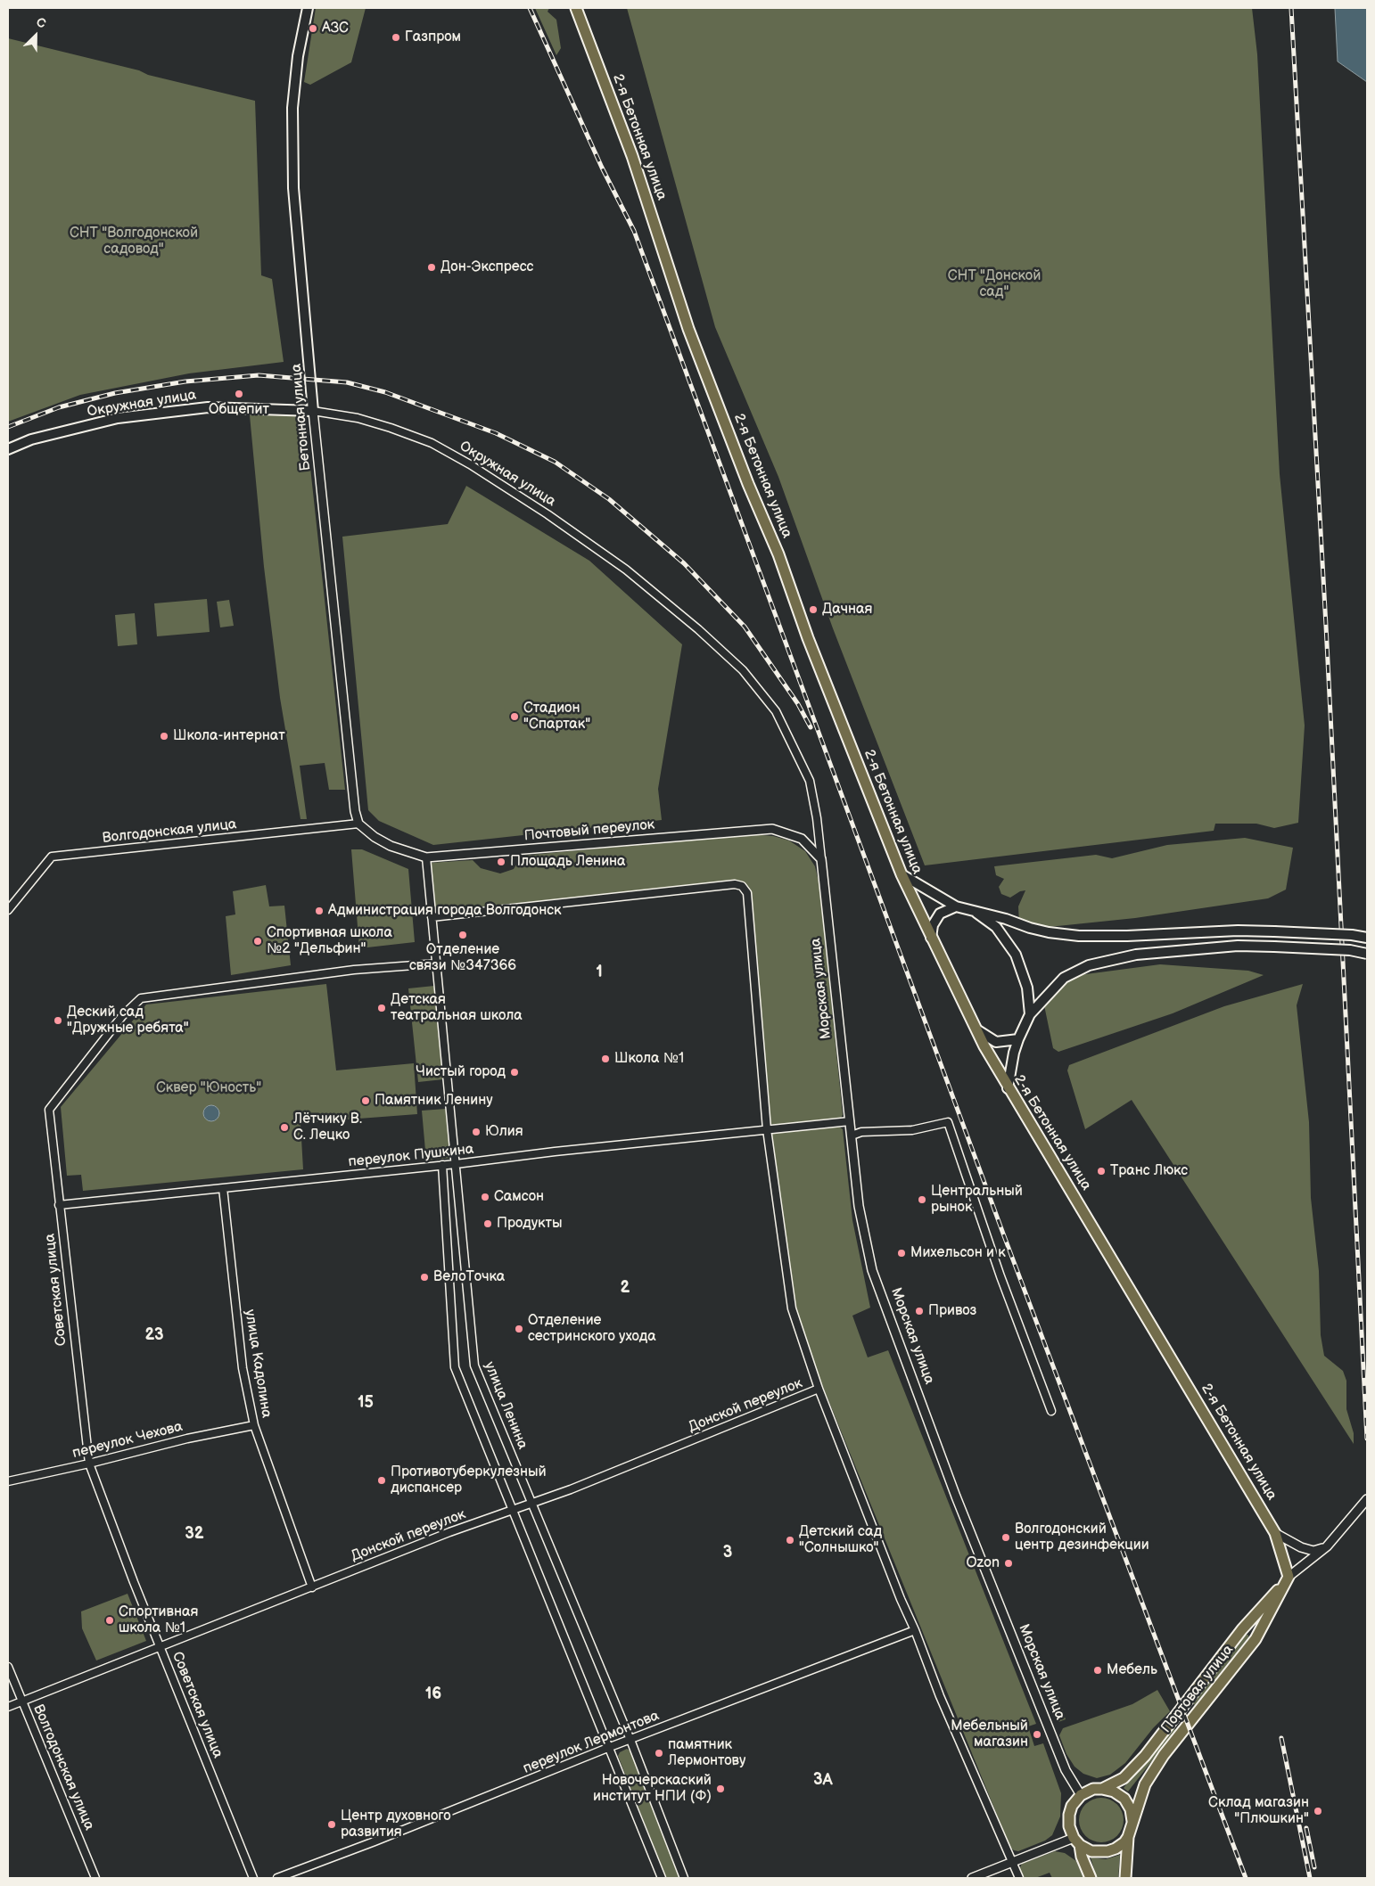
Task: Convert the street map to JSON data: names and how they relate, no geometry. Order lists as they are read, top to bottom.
{
  "streets": {
    "main road": [
      "2-я Бетонная улица",
      "Окружная улица",
      "Бетонная улица",
      "Портовая улица"
    ],
    "street": [
      "Почтовый переулок",
      "Волгодонская улица",
      "Морская улица",
      "переулок Пушкина",
      "Советская улица",
      "улица Кадолина",
      "улица Ленина",
      "Донской переулок",
      "переулок Чехова",
      "переулок Лермонтова"
    ]
  },
  "crossings": [
    ["2-я Бетонная улица", "Портовая улица"],
    ["Окружная улица", "Бетонная улица"],
    ["Окружная улица", "Почтовый переулок"],
    ["Окружная улица", "Морская улица"],
    ["Бетонная улица", "Почтовый переулок"],
    ["Бетонная улица", "Волгодонская улица"],
    ["Почтовый переулок", "Волгодонская улица"],
    ["Почтовый переулок", "Морская улица"],
    ["Почтовый переулок", "улица Ленина"],
    ["Волгодонская улица", "Донской переулок"],
    ["Морская улица", "переулок Пушкина"],
    ["Морская улица", "Портовая улица"],
    ["переулок Пушкина", "Советская улица"],
    ["переулок Пушкина", "улица Кадолина"],
    ["переулок Пушкина", "улица Ленина"],
    ["Советская улица", "улица Ленина"],
    ["Советская улица", "Донской переулок"],
    ["Советская улица", "переулок Чехова"],
    ["улица Кадолина", "Донской переулок"],
    ["улица Кадолина", "переулок Чехова"],
    ["улица Ленина", "Донской переулок"],
    ["улица Ленина", "переулок Лермонтова"]
  ],
  "districts": [
    "1",
    "2",
    "23",
    "15",
    "32",
    "3",
    "16",
    "3А"
  ],
  "parks": ["СНТ \"Волгодонской садовод\"", "СНТ \"Донской сад\"", "Сквер \"Юность\""],
  "places": [
    "АЗС",
    "Газпром",
    "Дон-Экспресс",
    "Общепит",
    "Дачная",
    "Стадион \"Спартак\"",
    "Школа-интернат",
    "Площадь Ленина",
    "Администрация города Волгодонск",
    "Отделение связи №347366",
    "Спортивная школа №2 \"Дельфин\"",
    "Детская театральная школа",
    "Деский сад \"Дружные ребята\"",
    "Школа №1",
    "Чистый город",
    "Памятник Ленину",
    "Лётчику В. С. Лецко",
    "Юлия",
    "Транс Люкс",
    "Самсон",
    "Центральный рынок",
    "Продукты",
    "Михельсон и к",
    "ВелоТочка",
    "Привоз",
    "Отделение сестринского ухода",
    "Противотуберкулезный диспансер",
    "Волгодонский центр дезинфекции",
    "Детский сад \"Солнышко\"",
    "Ozon",
    "Спортивная школа №1",
    "Мебель",
    "Мебельный магазин",
    "памятник Лермонтову",
    "Новочерскаский институт НПИ (Ф)",
    "Склад магазин \"Плюшкин\"",
    "Центр духовного развития"
  ],
  "north": "top right"
}
